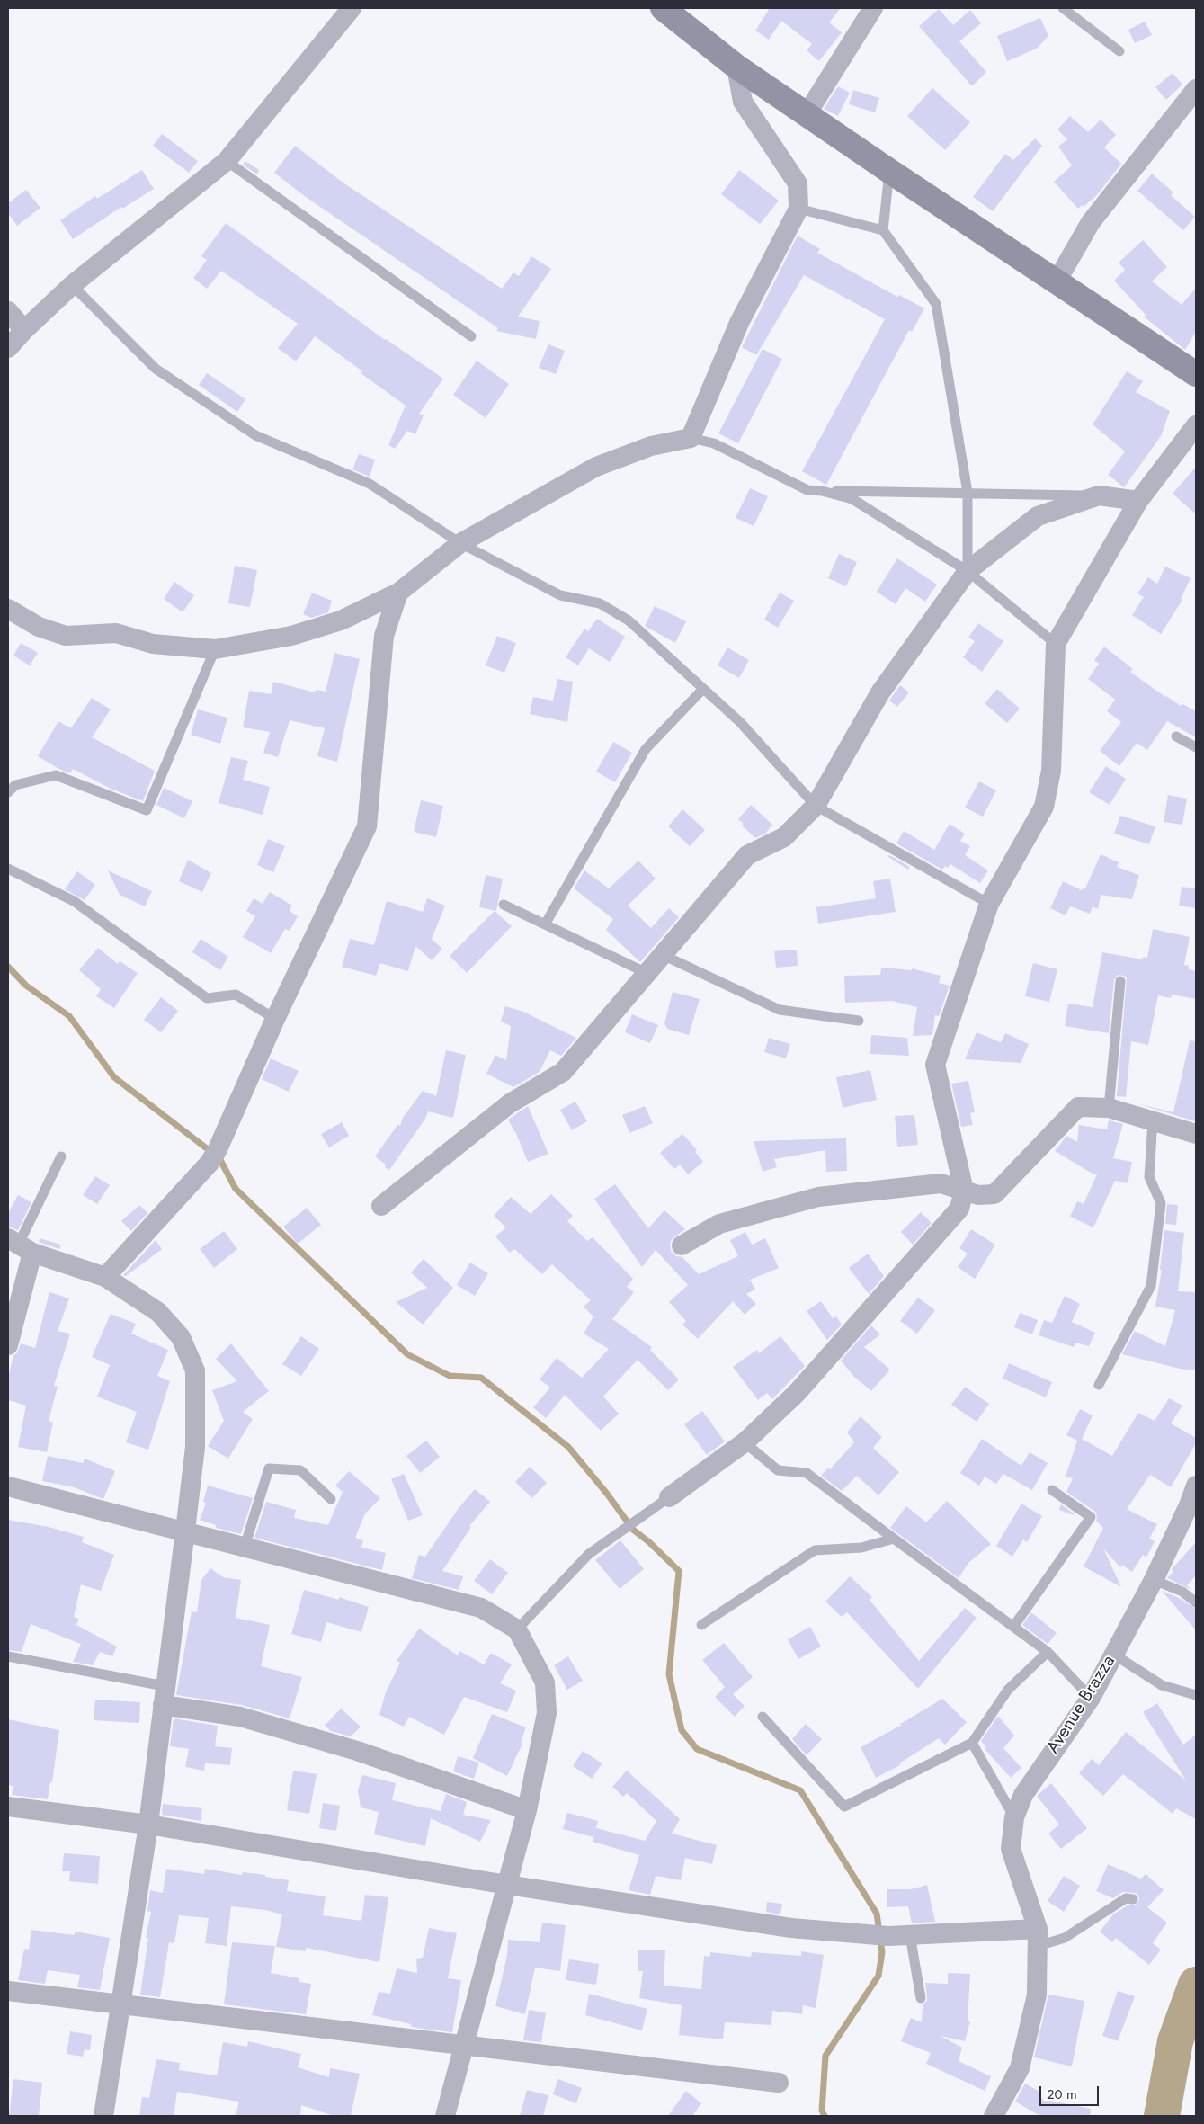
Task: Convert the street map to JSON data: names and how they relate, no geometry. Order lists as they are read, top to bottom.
{
  "streets": {
    "street": ["Avenue Brazza"]
  },
  "scale_bar": "20 m"
}
